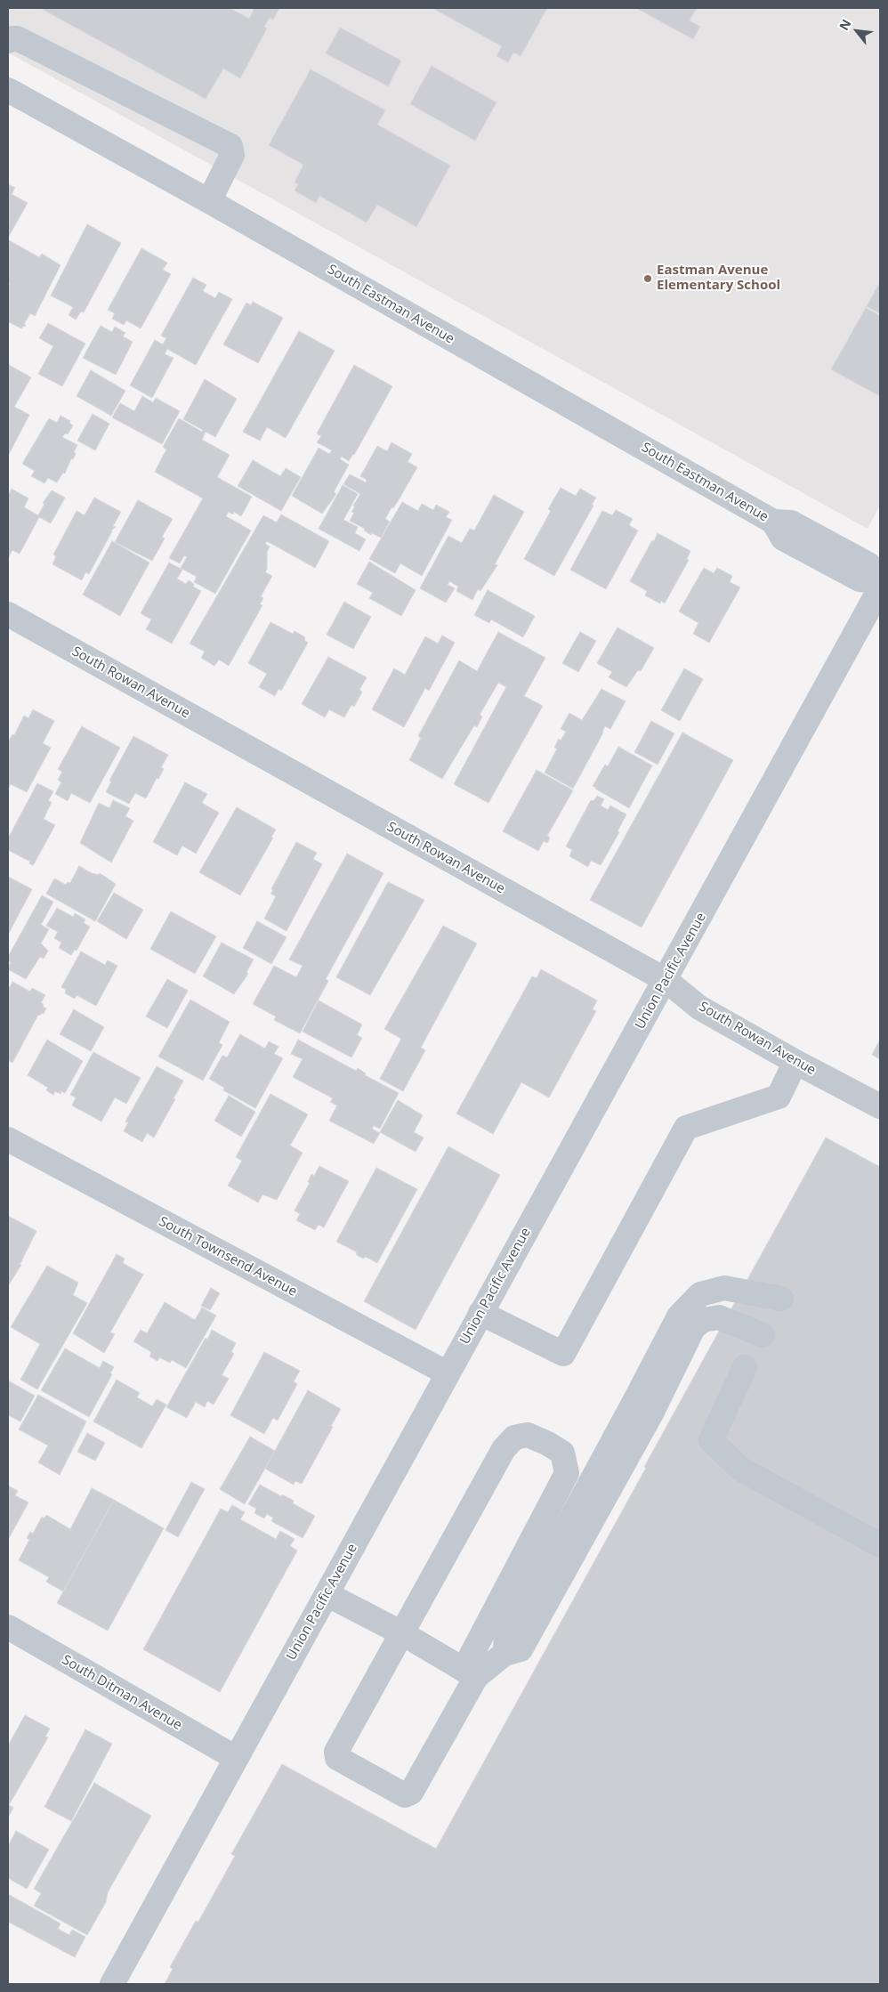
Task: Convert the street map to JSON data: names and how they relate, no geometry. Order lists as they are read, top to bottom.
{
  "streets": {
    "street": [
      "South Eastman Avenue",
      "South Rowan Avenue",
      "Union Pacific Avenue",
      "South Townsend Avenue",
      "South Ditman Avenue"
    ]
  },
  "crossings": [
    ["South Rowan Avenue", "Union Pacific Avenue"],
    ["Union Pacific Avenue", "South Townsend Avenue"],
    ["Union Pacific Avenue", "South Ditman Avenue"]
  ],
  "places": ["Eastman Avenue Elementary School"],
  "north": "top left"
}
